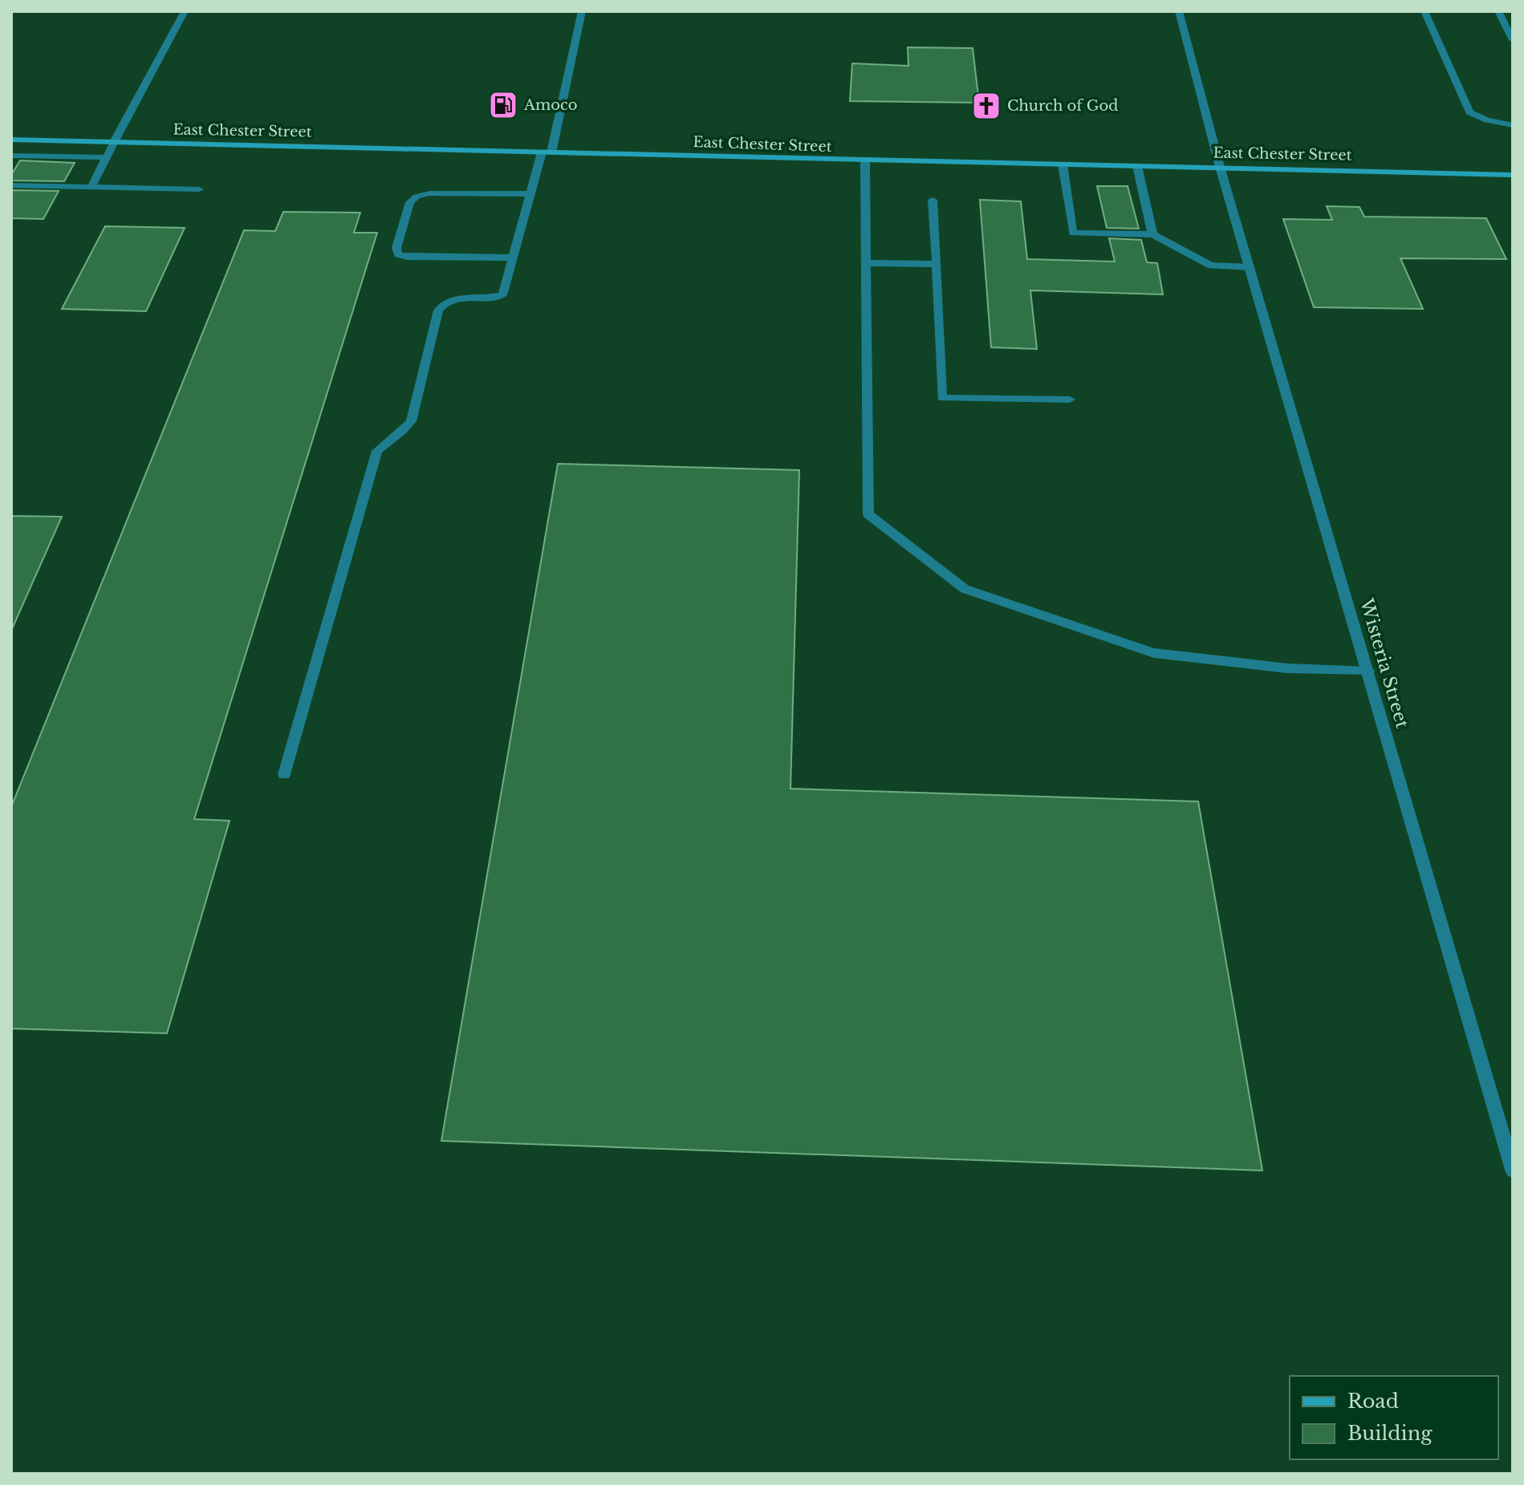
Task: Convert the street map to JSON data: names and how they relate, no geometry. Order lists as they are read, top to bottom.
{
  "streets": {
    "main road": ["East Chester Street"],
    "street": ["Wisteria Street"]
  },
  "crossings": [
    ["East Chester Street", "Wisteria Street"]
  ],
  "places": {
    "fuel station": ["Amoco"],
    "church": ["Church of God"]
  },
  "legend": ["Road", "Building"]
}
